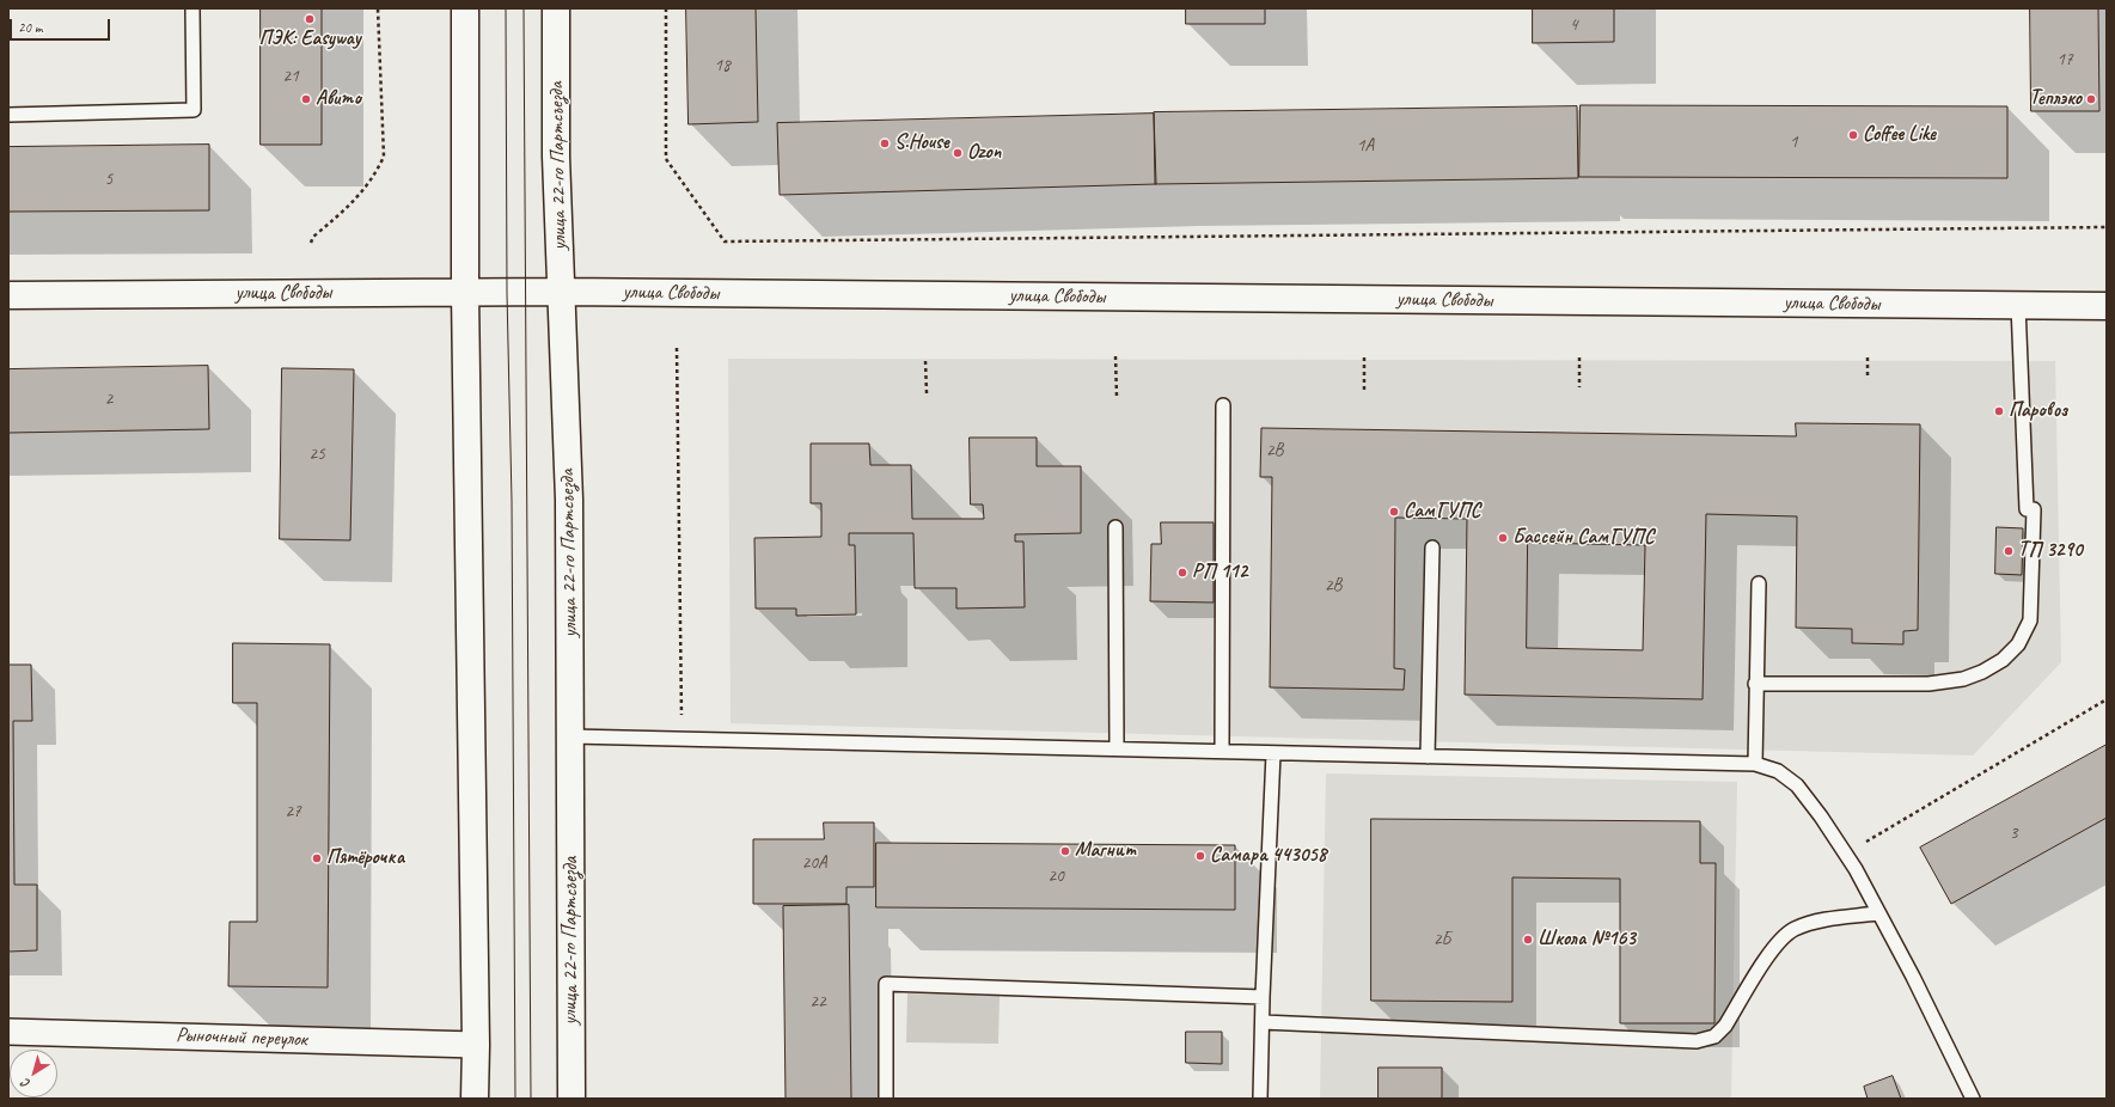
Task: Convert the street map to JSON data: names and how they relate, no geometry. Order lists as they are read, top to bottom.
{
  "streets": {
    "main road": ["улица 22-го Партсъезда", "улица Свободы"],
    "street": ["Рыночный переулок"]
  },
  "crossings": [
    ["улица 22-го Партсъезда", "улица Свободы"]
  ],
  "places": [
    "ПЭК: Easyway",
    "Авито",
    "Теплэко",
    "Coffee Like",
    "S.House",
    "Ozon",
    "Паровоз",
    "СамГУПС",
    "Бассейн СамГУПС",
    "ТП 3290",
    "РП 112",
    "Магнит",
    "Самара 443058",
    "Пятёрочка",
    "Школа №163"
  ],
  "house_numbers": [
    "4",
    "17",
    "18",
    "21",
    "1",
    "1А",
    "5",
    "2",
    "2В",
    "25",
    "2В",
    "27",
    "3",
    "20А",
    "20",
    "2Б",
    "22"
  ],
  "scale_bar": "20 m",
  "north": "bottom left"
}
